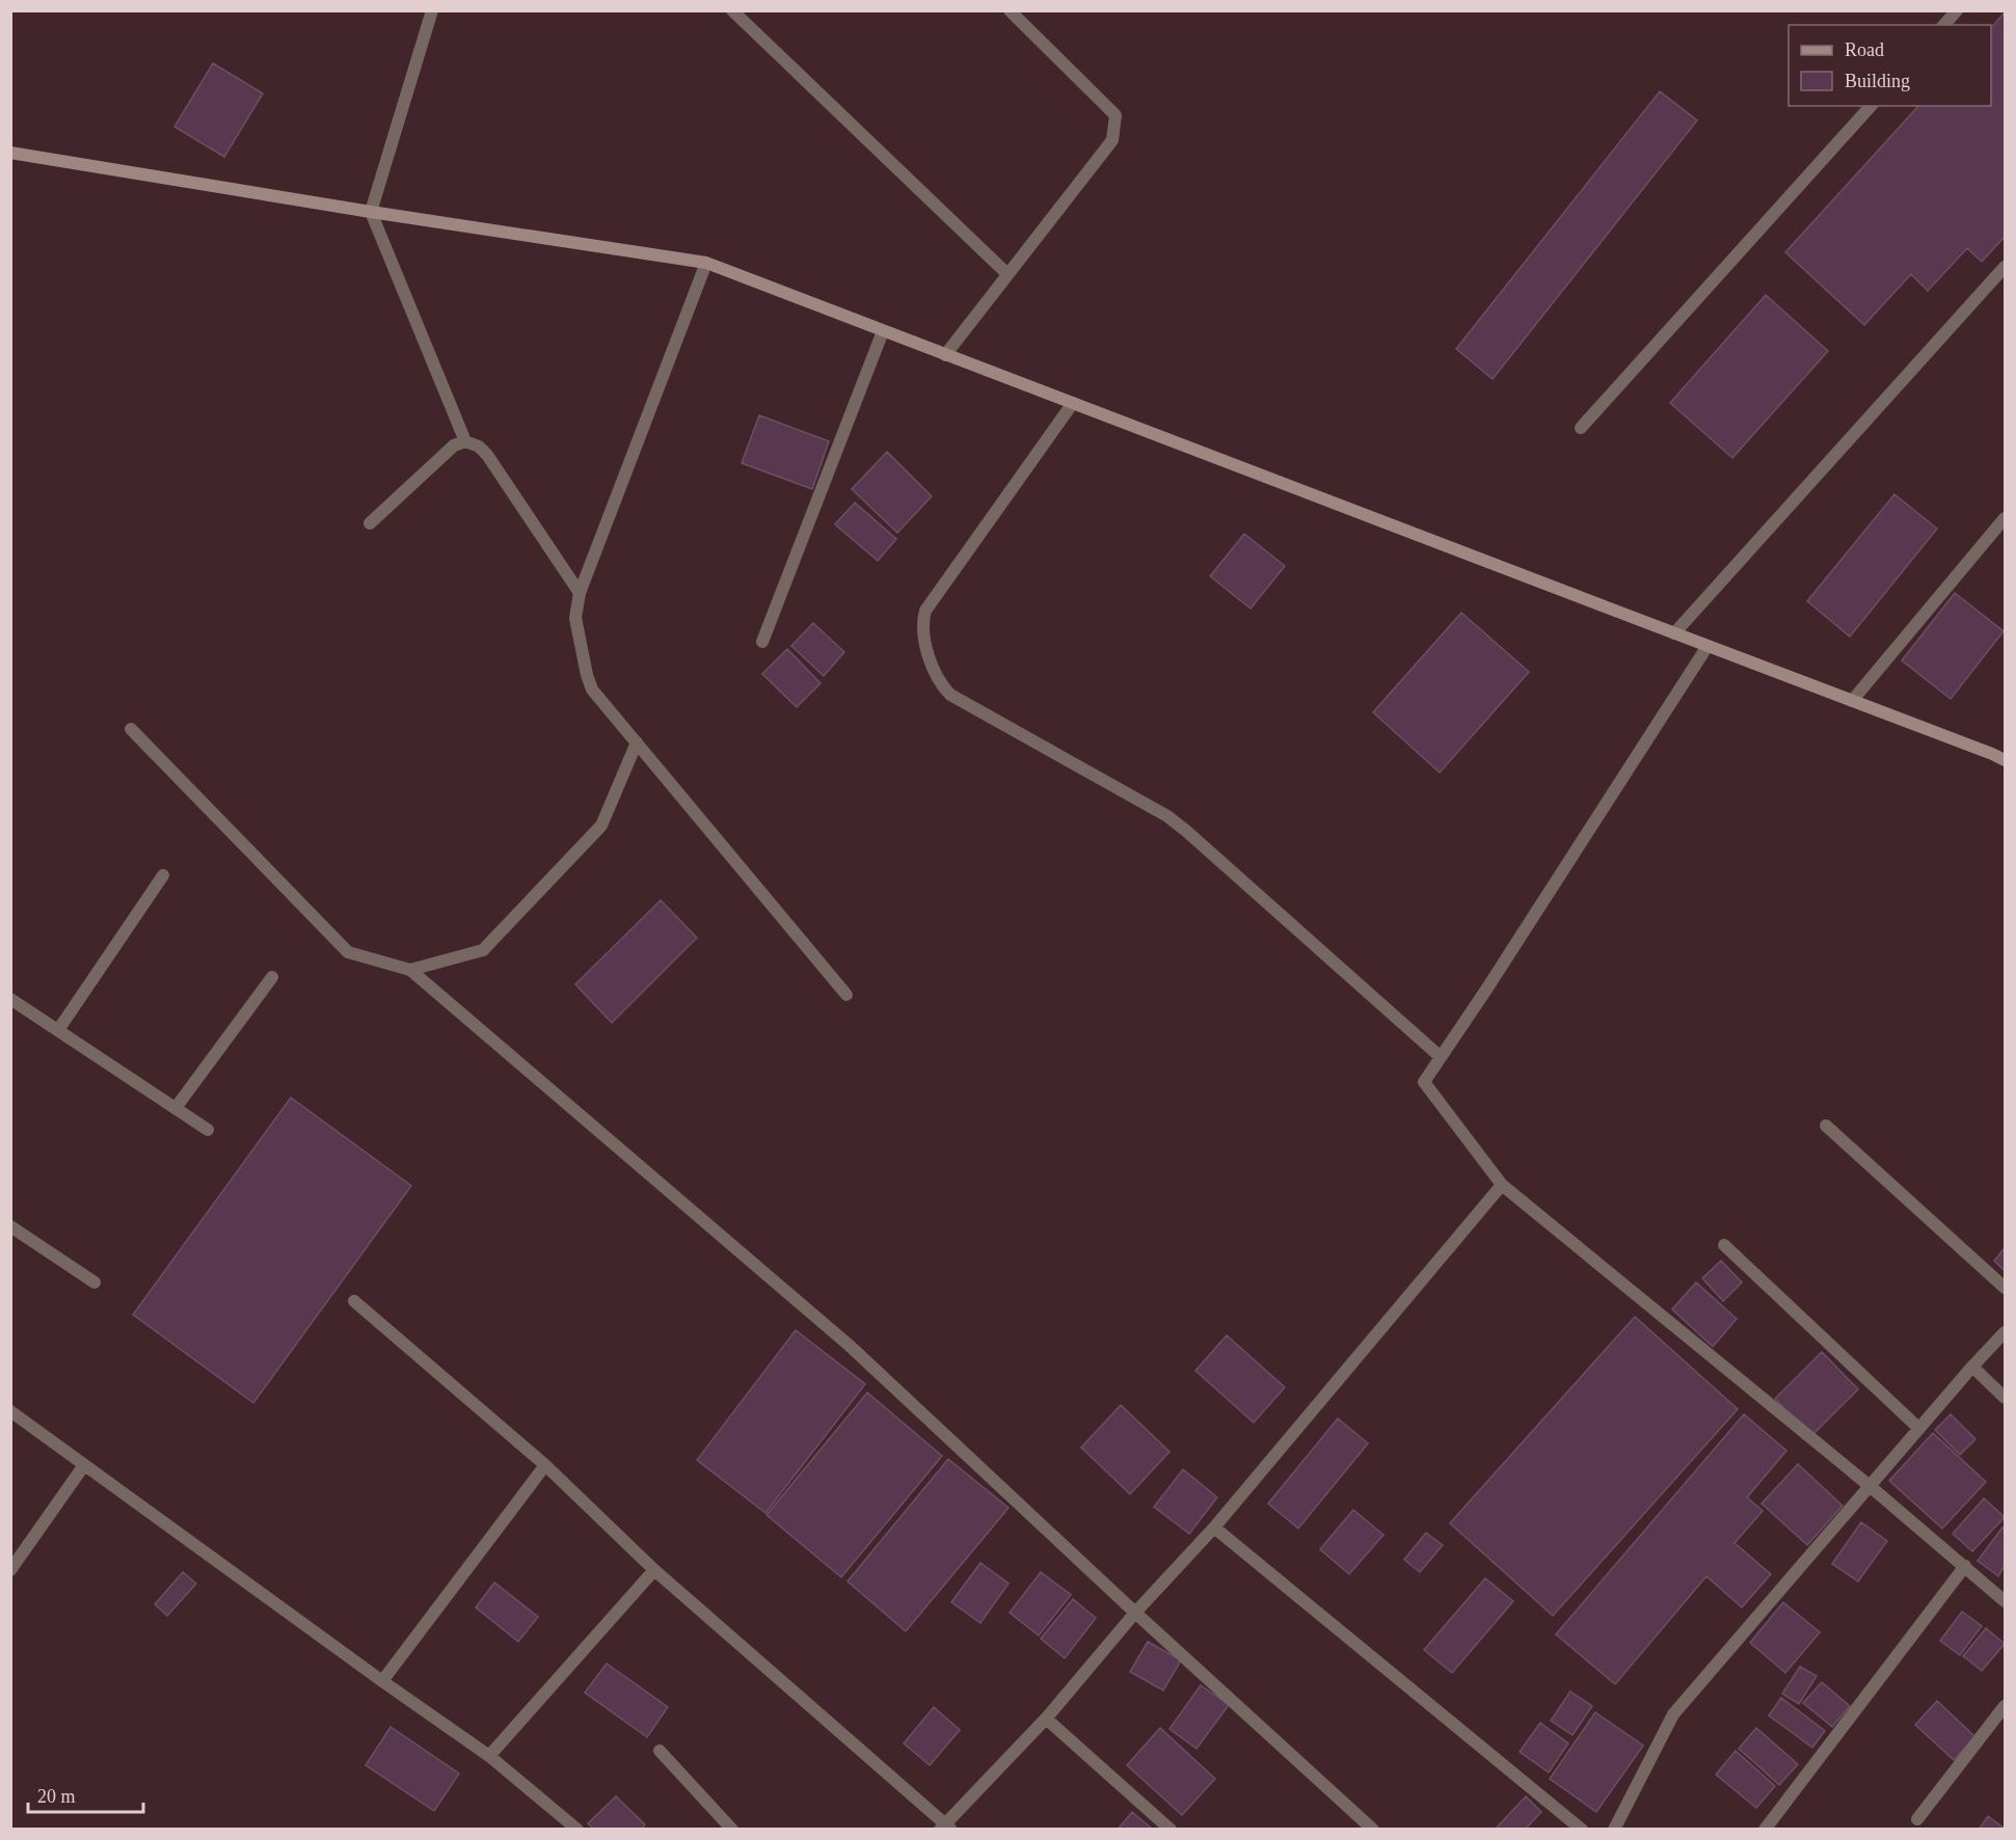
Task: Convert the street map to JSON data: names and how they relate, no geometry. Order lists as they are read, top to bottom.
{
  "legend": ["Road", "Building"],
  "scale_bar": "20 m"
}
